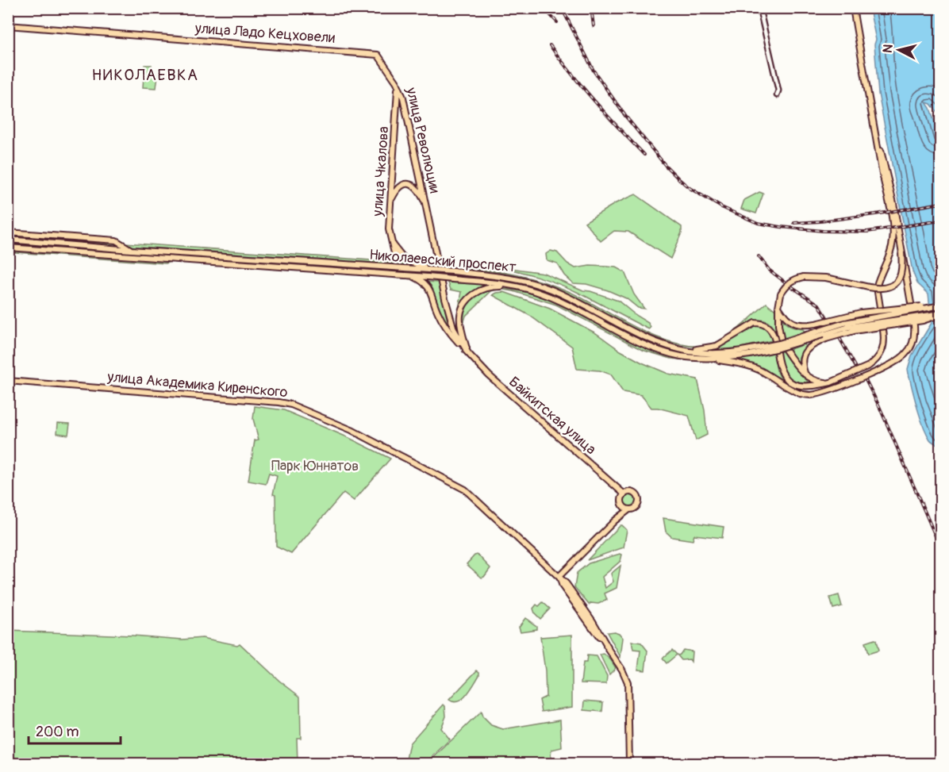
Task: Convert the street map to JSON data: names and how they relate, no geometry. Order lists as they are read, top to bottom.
{
  "streets": {
    "main road": [
      "улица Ладо Кецховели",
      "улица Революции",
      "улица Чкалова",
      "Николаевский проспект",
      "улица Академика Киренского",
      "Байкитская улица"
    ]
  },
  "crossings": [
    ["улица Ладо Кецховели", "улица Революции"],
    ["улица Революции", "улица Чкалова"],
    ["улица Революции", "Байкитская улица"]
  ],
  "districts": ["НИКОЛАЕВКА"],
  "parks": ["Парк Юннатов"],
  "scale_bar": "200 m",
  "north": "left"
}
